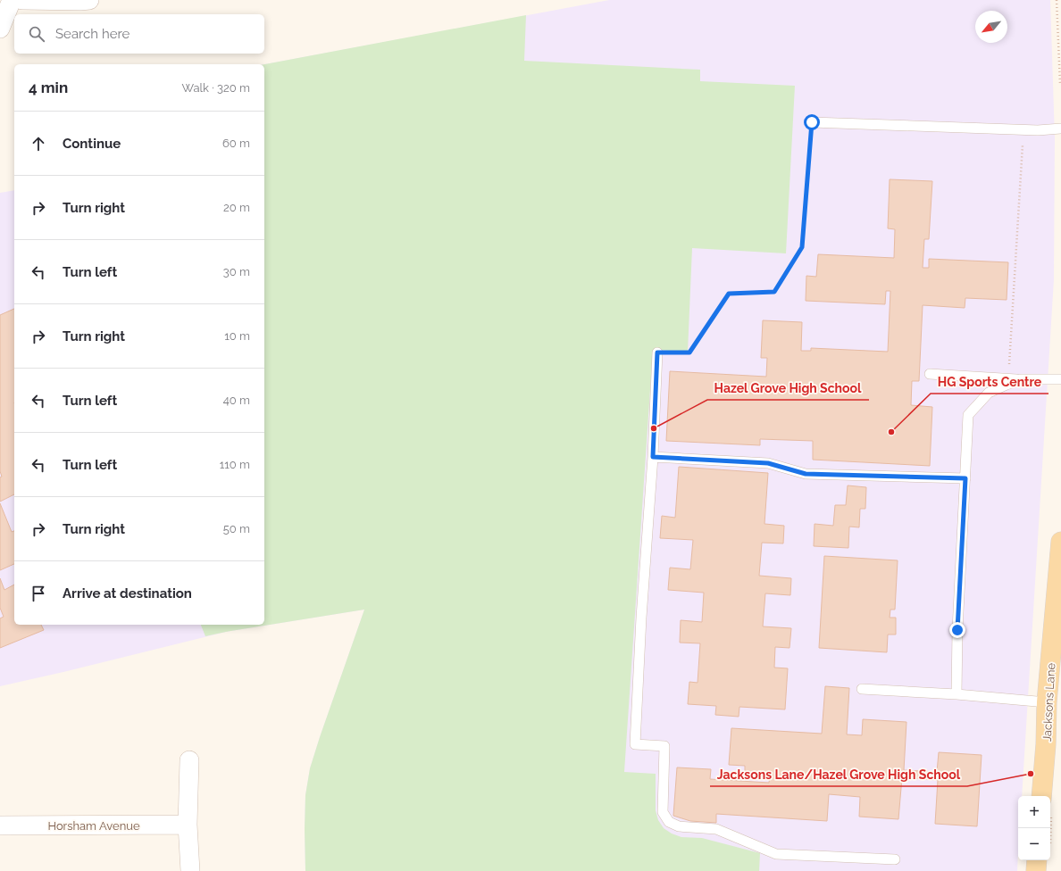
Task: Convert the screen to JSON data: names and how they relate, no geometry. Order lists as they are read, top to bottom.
{
  "streets": {
    "main road": ["Jacksons Lane"],
    "street": ["Horsham Avenue"]
  },
  "places": ["Hazel Grove High School", "HG Sports Centre", "Jacksons Lane/Hazel Grove High School"],
  "north": "bottom left",
  "page": {
    "search": "Search here",
    "heading": ["4 min", "Walk · 320 m"],
    "list": [
      ["Continue", "60 m"],
      ["Turn right", "20 m"],
      ["Turn left", "30 m"],
      ["Turn right", "10 m"],
      ["Turn left", "40 m"],
      ["Turn left", "110 m"],
      ["Turn right", "50 m"],
      "Arrive at destination"
    ],
    "map_buttons": ["+", "−"]
  }
}
